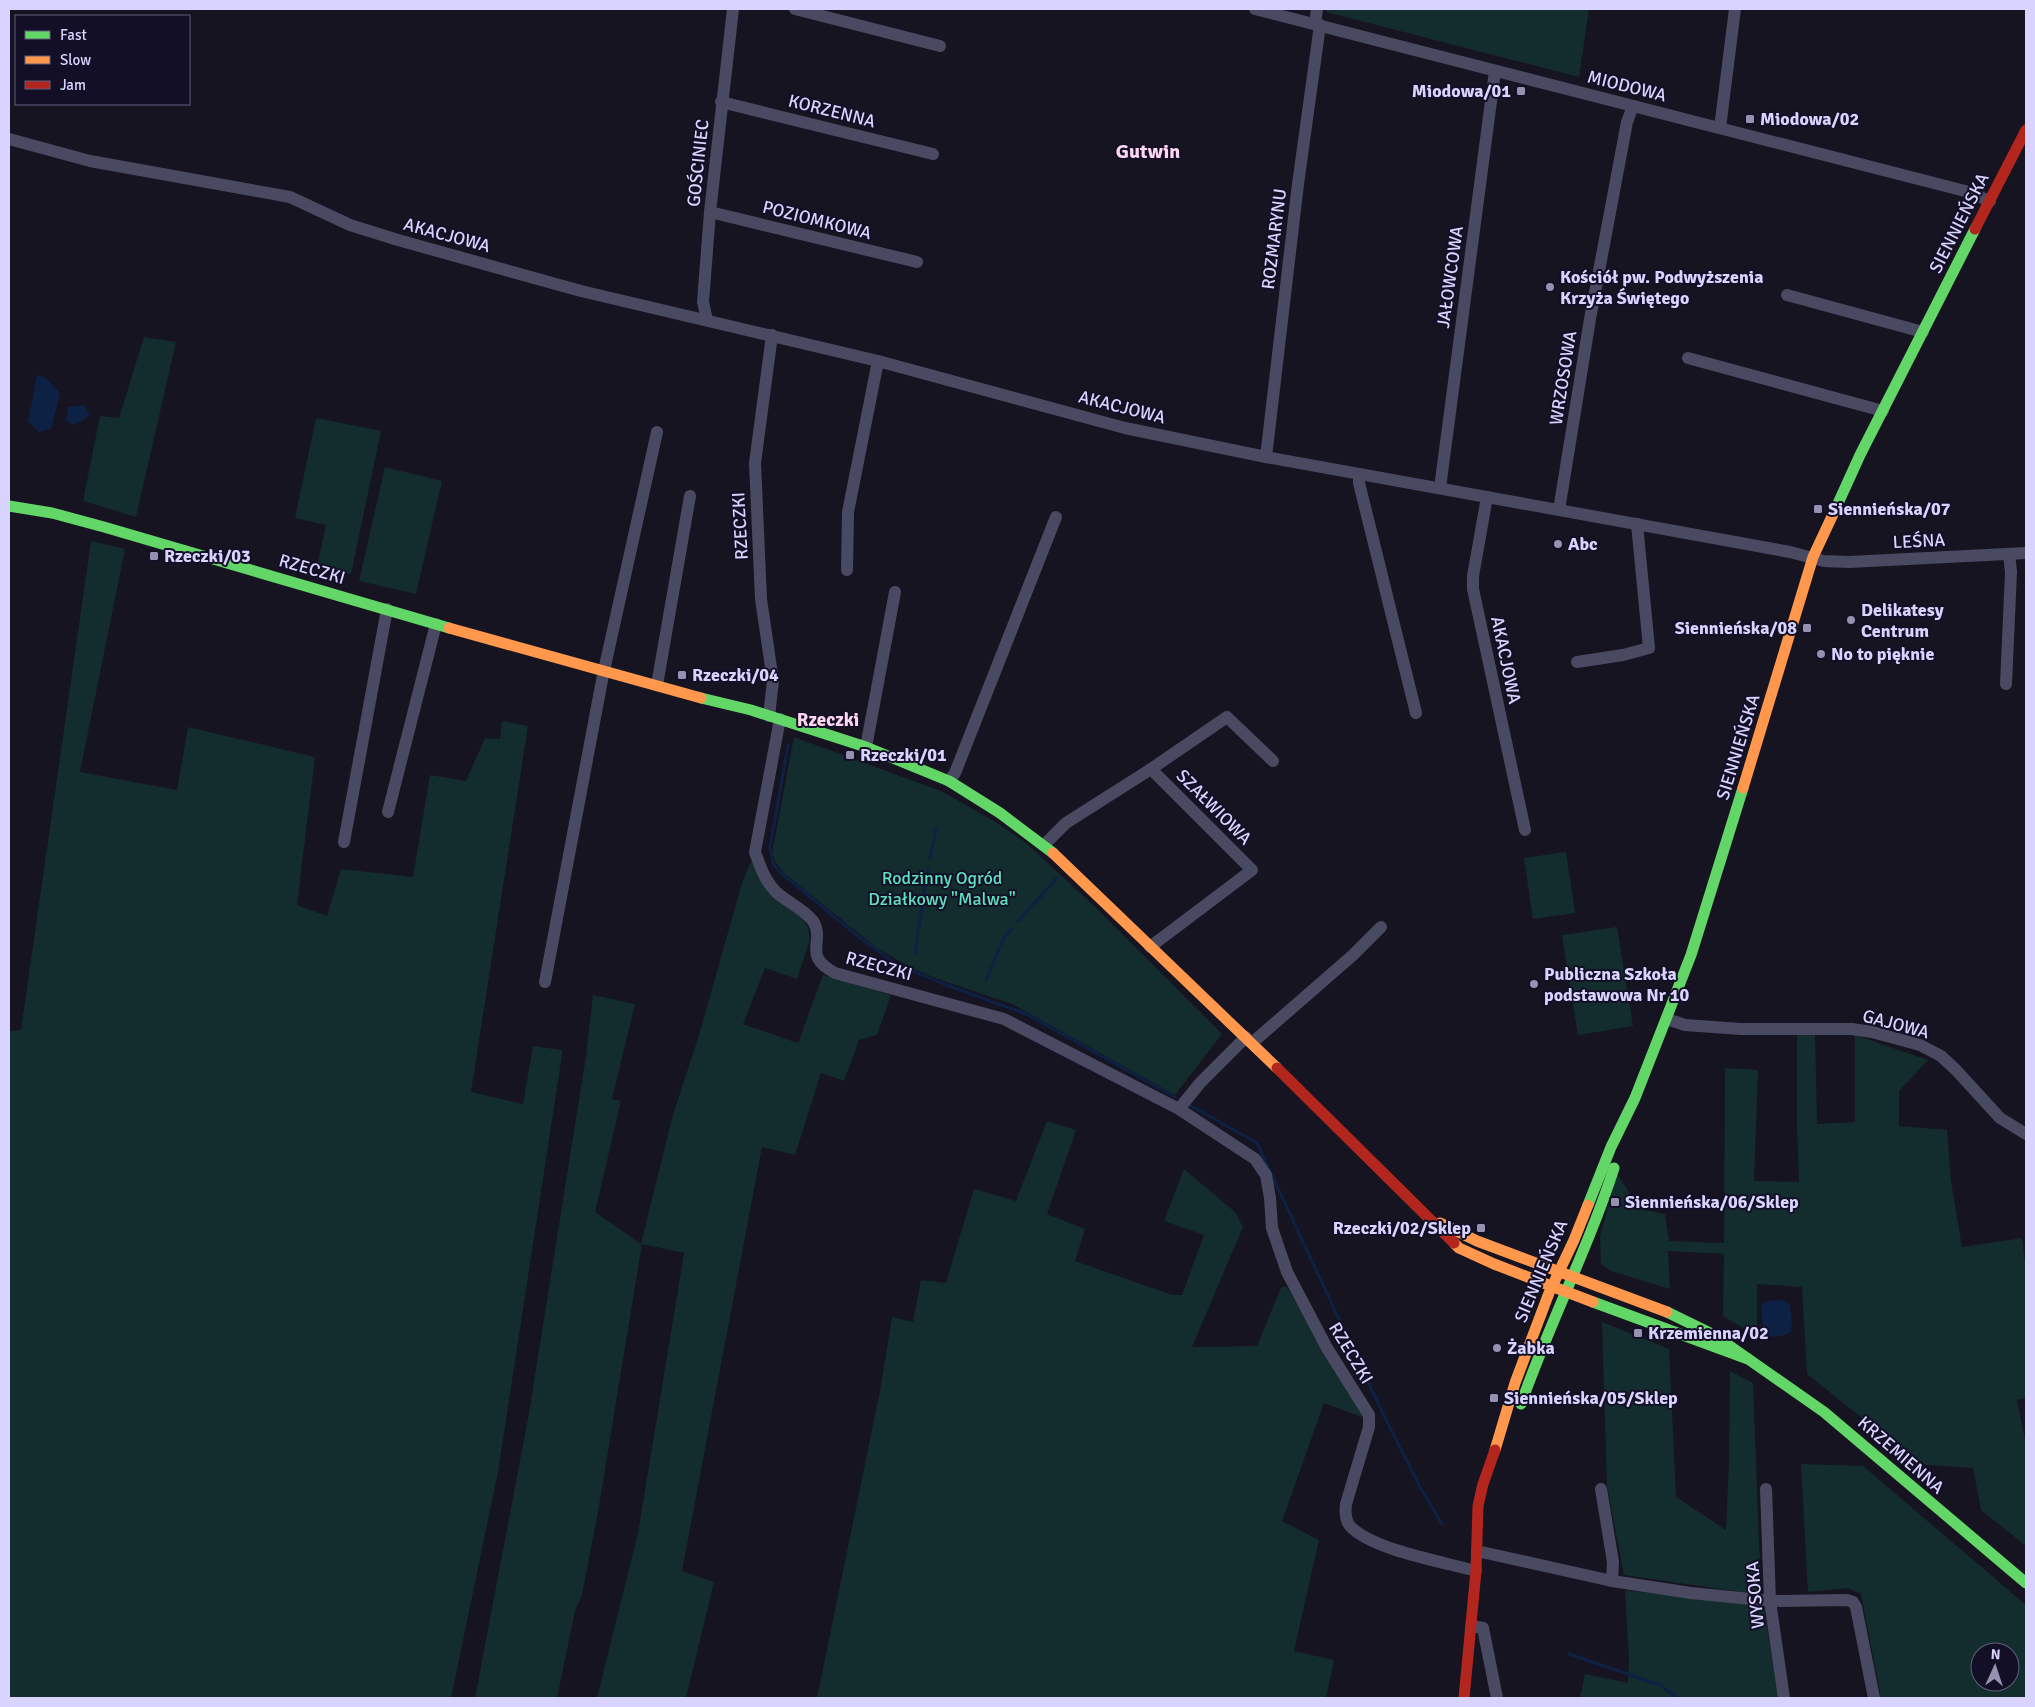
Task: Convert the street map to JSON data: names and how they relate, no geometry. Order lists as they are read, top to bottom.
{
  "streets": {
    "main road": ["SIENNIEŃSKA", "RZECZKI", "KRZEMIENNA"],
    "street": [
      "MIODOWA",
      "KORZENNA",
      "GOŚCINIEC",
      "POZIOMKOWA",
      "AKACJOWA",
      "ROZMARYNU",
      "JAŁOWCOWA",
      "WRZOSOWA",
      "LEŚNA",
      "SZAŁWIOWA",
      "GAJOWA",
      "WYSOKA"
    ]
  },
  "crossings": [
    ["MIODOWA", "SIENNIEŃSKA"],
    ["MIODOWA", "ROZMARYNU"],
    ["MIODOWA", "JAŁOWCOWA"],
    ["MIODOWA", "WRZOSOWA"],
    ["KORZENNA", "GOŚCINIEC"],
    ["GOŚCINIEC", "POZIOMKOWA"],
    ["GOŚCINIEC", "AKACJOWA"],
    ["SIENNIEŃSKA", "AKACJOWA"],
    ["SIENNIEŃSKA", "RZECZKI"],
    ["SIENNIEŃSKA", "LEŚNA"],
    ["SIENNIEŃSKA", "GAJOWA"],
    ["SIENNIEŃSKA", "KRZEMIENNA"],
    ["AKACJOWA", "ROZMARYNU"],
    ["AKACJOWA", "JAŁOWCOWA"],
    ["AKACJOWA", "WRZOSOWA"],
    ["AKACJOWA", "RZECZKI"],
    ["AKACJOWA", "LEŚNA"],
    ["RZECZKI", "SZAŁWIOWA"],
    ["RZECZKI", "KRZEMIENNA"]
  ],
  "districts": ["Gutwin", "Rzeczki"],
  "parks": ["Rodzinny Ogród Działkowy \"Malwa\""],
  "places": {
    "transit": [
      "Miodowa/01",
      "Miodowa/02",
      "Siennieńska/07",
      "Rzeczki/03",
      "Siennieńska/08",
      "Rzeczki/04",
      "Rzeczki/01",
      "Siennieńska/06/Sklep",
      "Rzeczki/02/Sklep",
      "Krzemienna/02",
      "Siennieńska/05/Sklep"
    ],
    "other": [
      "Kościół pw. Podwyższenia Krzyża Świętego",
      "Abc",
      "Delikatesy Centrum",
      "No to pięknie",
      "Publiczna Szkoła podstawowa Nr 10",
      "Żabka"
    ]
  },
  "legend": ["Fast", "Slow", "Jam"],
  "north": "top"
}
